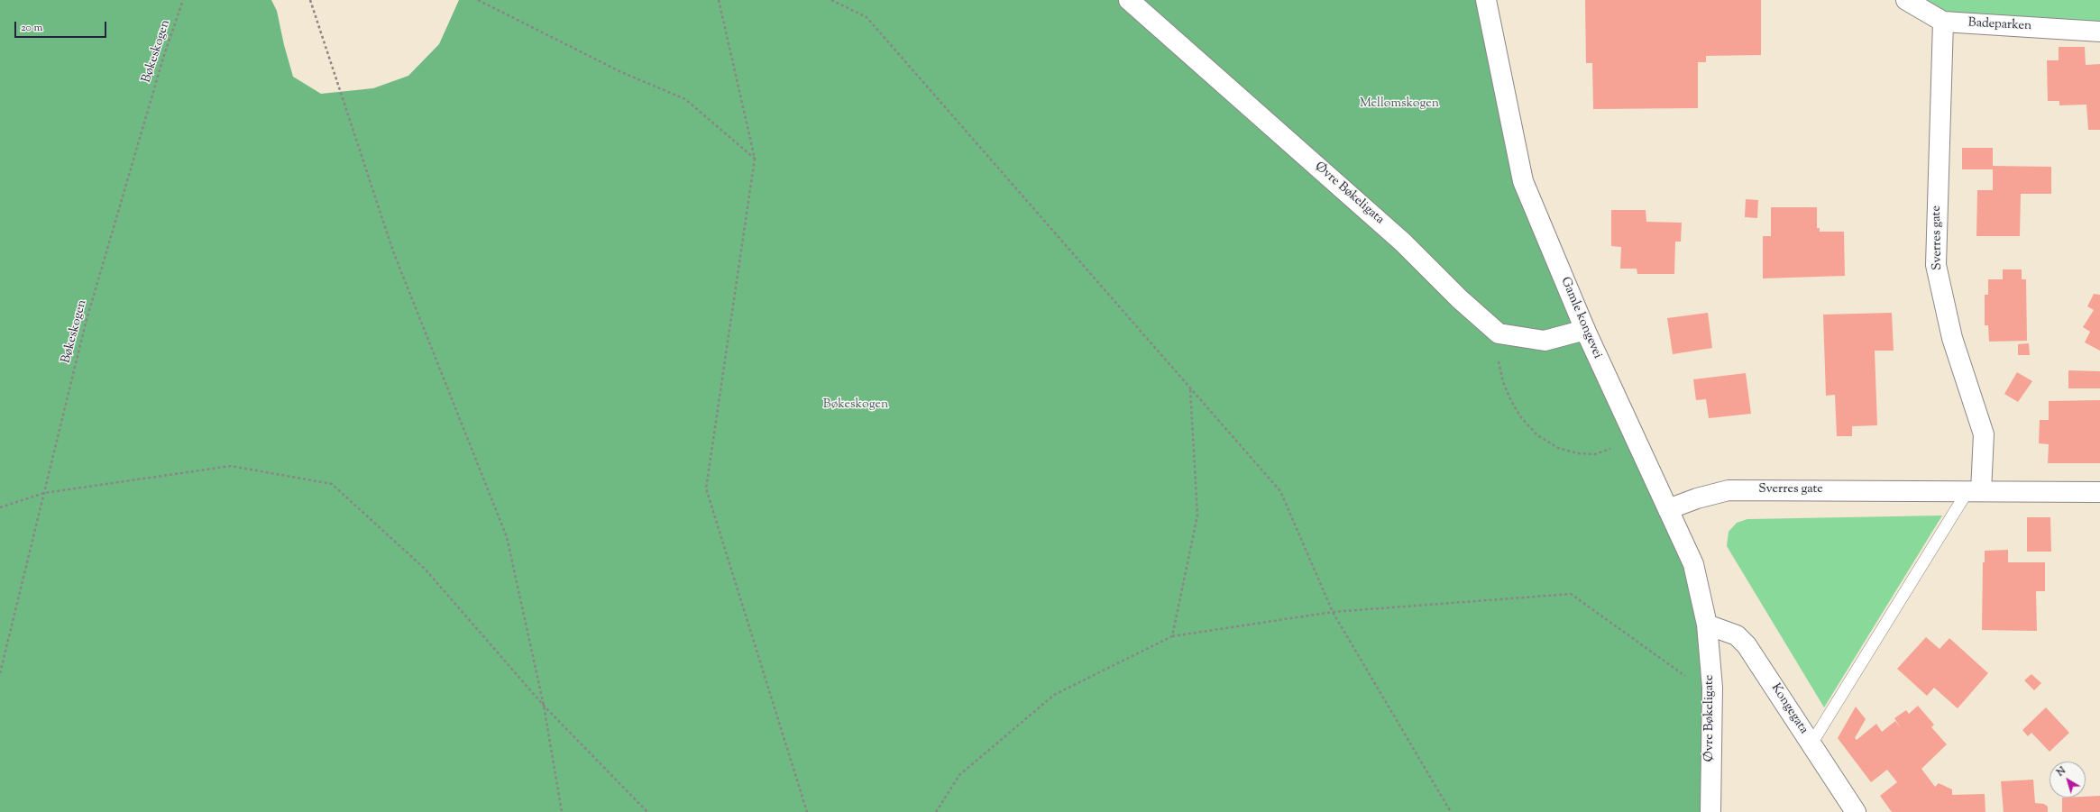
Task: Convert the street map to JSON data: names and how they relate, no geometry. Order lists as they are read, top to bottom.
{
  "streets": {
    "street": [
      "Badeparken",
      "Øvre Bøkeligata",
      "Sverres gate",
      "Gamle kongevei",
      "Kongegata",
      "Øvre Bøkeligate"
    ],
    "path": ["Bøkeskogen"]
  },
  "crossings": [
    ["Badeparken", "Sverres gate"],
    ["Øvre Bøkeligata", "Gamle kongevei"],
    ["Sverres gate", "Gamle kongevei"],
    ["Gamle kongevei", "Kongegata"],
    ["Gamle kongevei", "Øvre Bøkeligate"],
    ["Kongegata", "Øvre Bøkeligate"]
  ],
  "parks": ["Mellomskogen", "Bøkeskogen"],
  "scale_bar": "20 m",
  "north": "top left"
}
